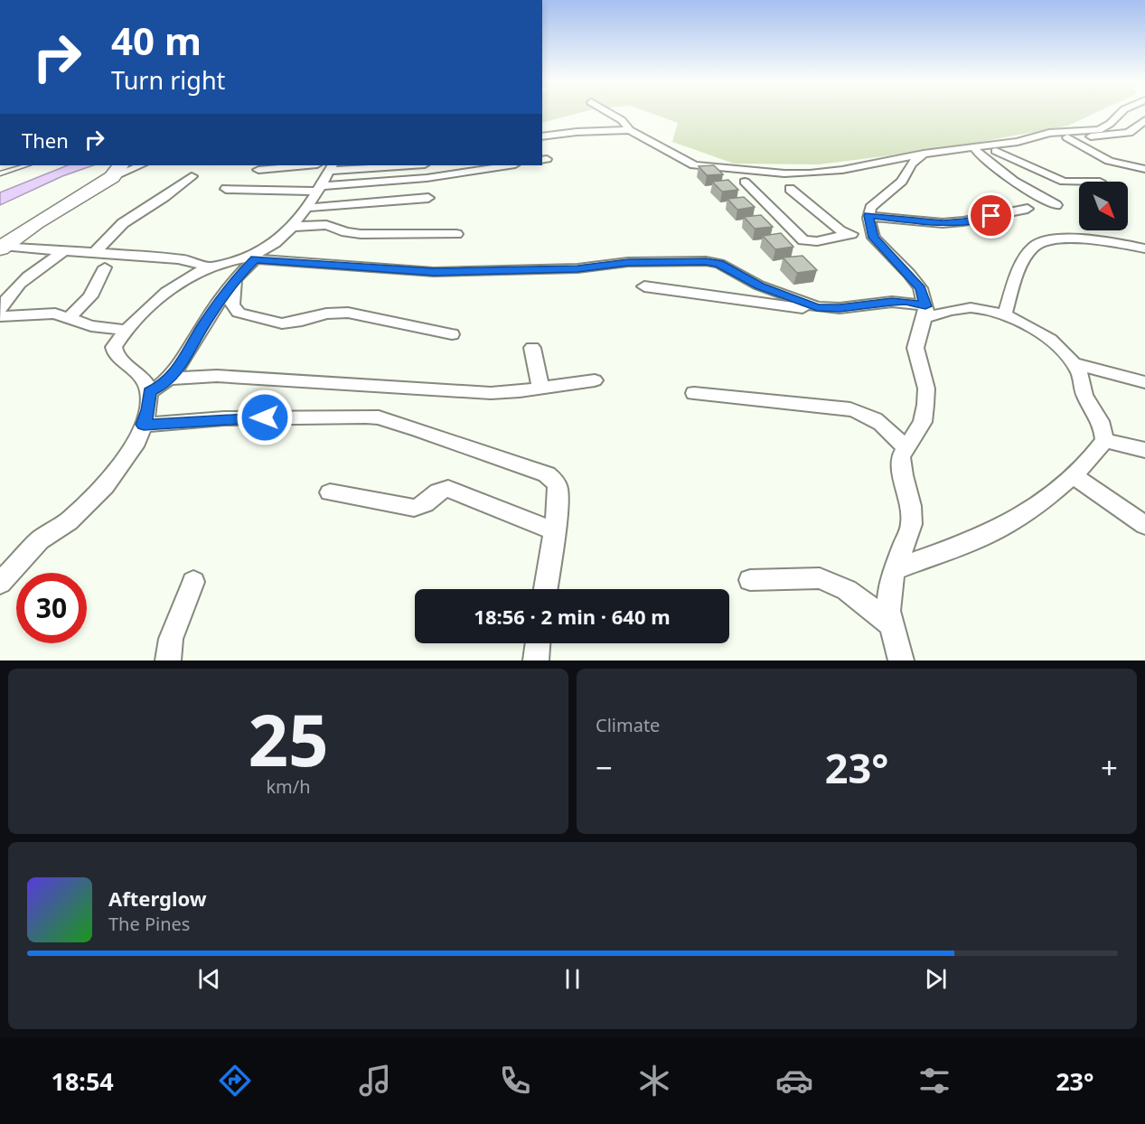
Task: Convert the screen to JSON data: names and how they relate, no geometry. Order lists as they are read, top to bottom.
{
  "north": "bottom right",
  "page": {
    "turn": ["40 m", "Turn right"],
    "then": "Then",
    "limit": "30",
    "trip": "18:56 · 2 min · 640 m",
    "tile": [
      ["25", "km/h"],
      "Climate"
    ],
    "heat": ["−", "23°", "+"],
    "song": ["Afterglow", "The Pines"],
    "tabs": ["18:54", "23°"]
  }
}
